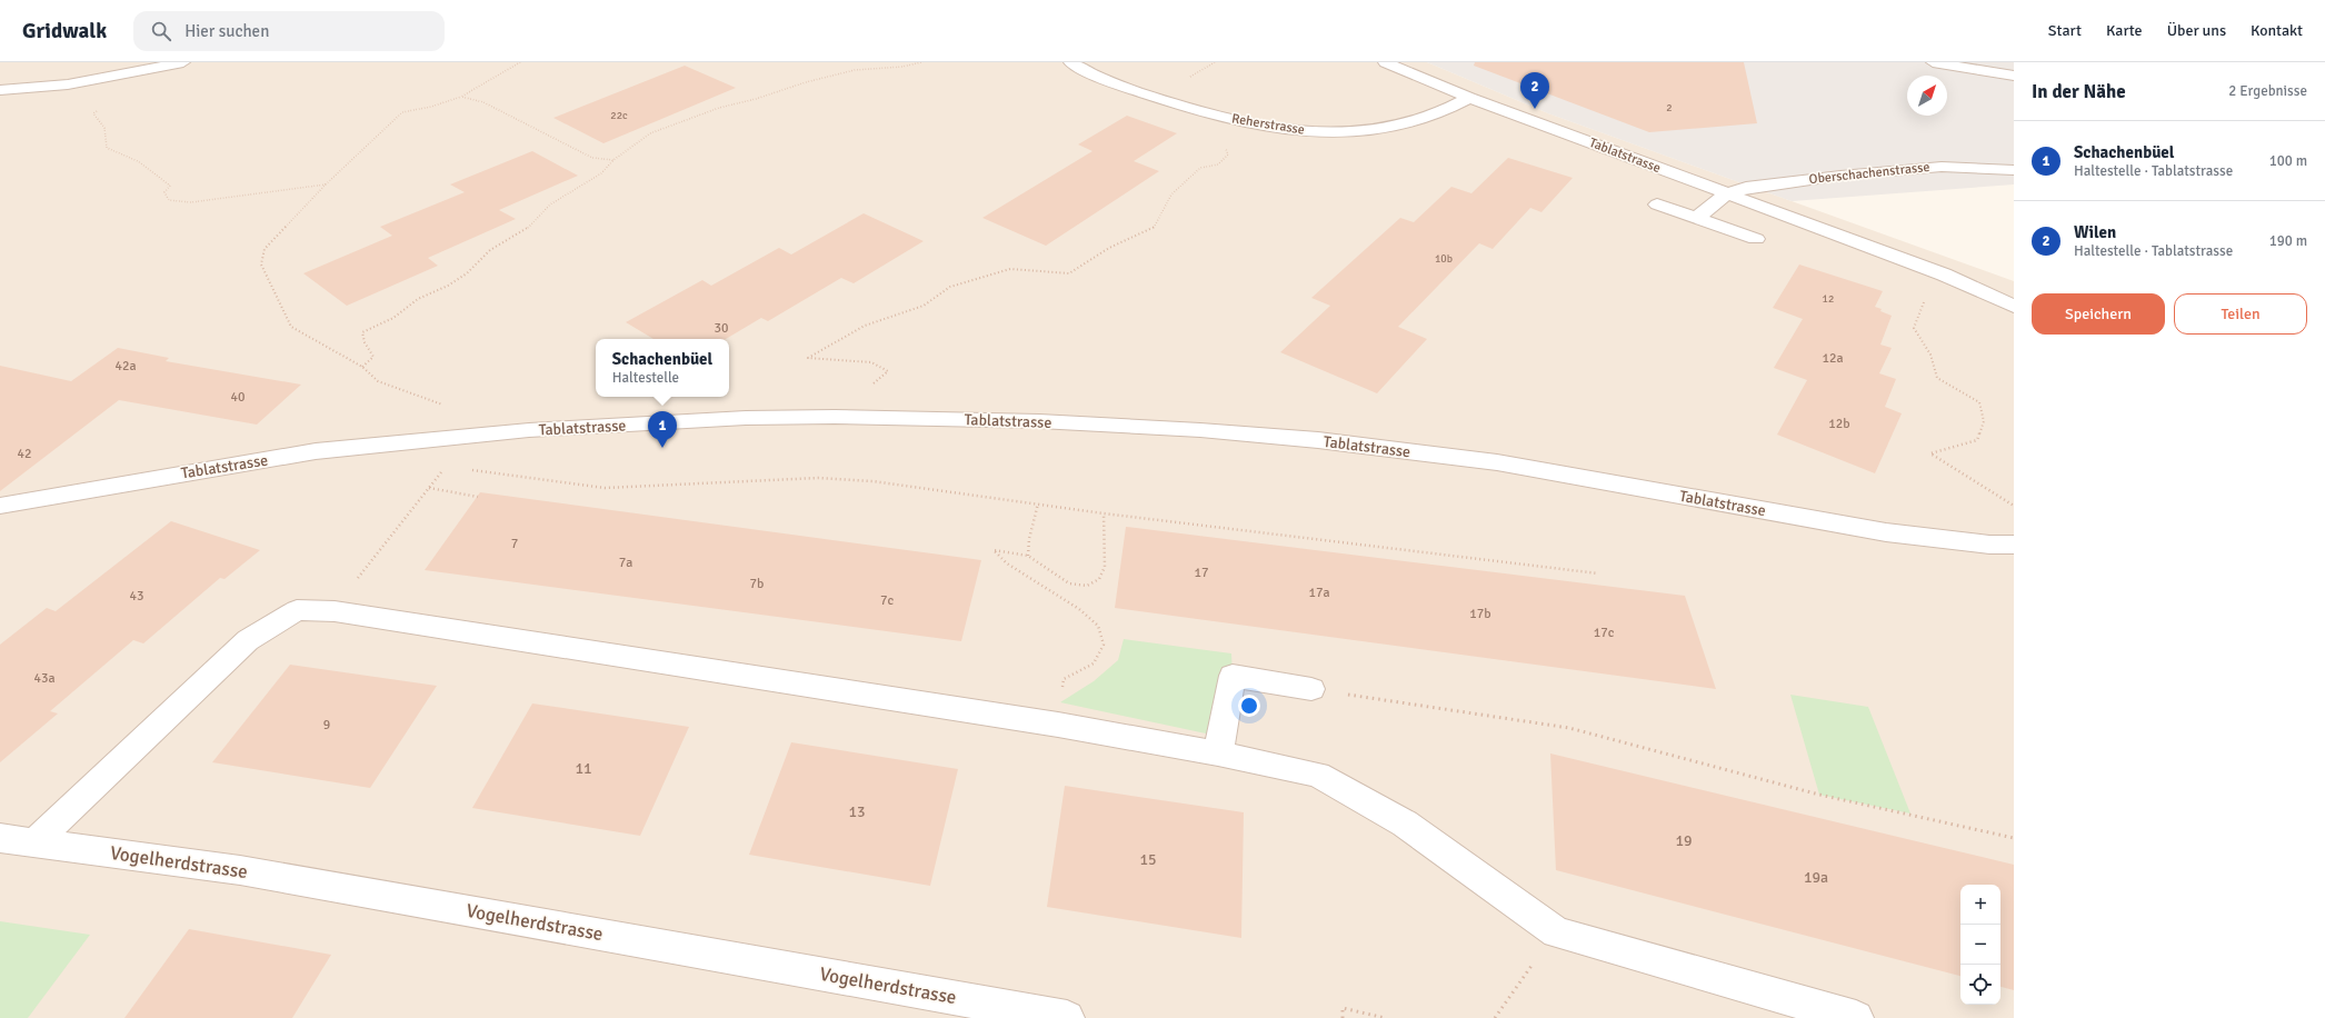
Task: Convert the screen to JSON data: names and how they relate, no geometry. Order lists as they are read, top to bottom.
{
  "streets": {
    "street": [
      "Reherstrasse",
      "Tablatstrasse",
      "Oberschachenstrasse",
      "Vogelherdstrasse"
    ]
  },
  "crossings": [
    ["Reherstrasse", "Tablatstrasse"],
    ["Tablatstrasse", "Oberschachenstrasse"]
  ],
  "house_numbers": [
    "2",
    "22c",
    "10b",
    "12",
    "30",
    "12a",
    "42a",
    "40",
    "12b",
    "42",
    "7",
    "7a",
    "17",
    "7b",
    "17a",
    "43",
    "7c",
    "17b",
    "17c",
    "43a",
    "9",
    "11",
    "13",
    "19",
    "15",
    "19a"
  ],
  "north": "top right",
  "page": {
    "header": "Gridwalk",
    "search": "Hier suchen",
    "nav": [
      "Start",
      "Karte",
      "Über uns",
      "Kontakt"
    ],
    "heading": ["In der Nähe", "2 Ergebnisse"],
    "pins": ["2", "1"],
    "list": [
      {
        "mark": "1",
        "name": "Schachenbüel",
        "note": "Haltestelle · Tablatstrasse",
        "value": "100 m"
      },
      {
        "mark": "2",
        "name": "Wilen",
        "note": "Haltestelle · Tablatstrasse",
        "value": "190 m"
      }
    ],
    "buttons": ["Speichern", "Teilen"],
    "popup": ["Schachenbüel", "Haltestelle"],
    "map_buttons": ["+", "−"]
  }
}
